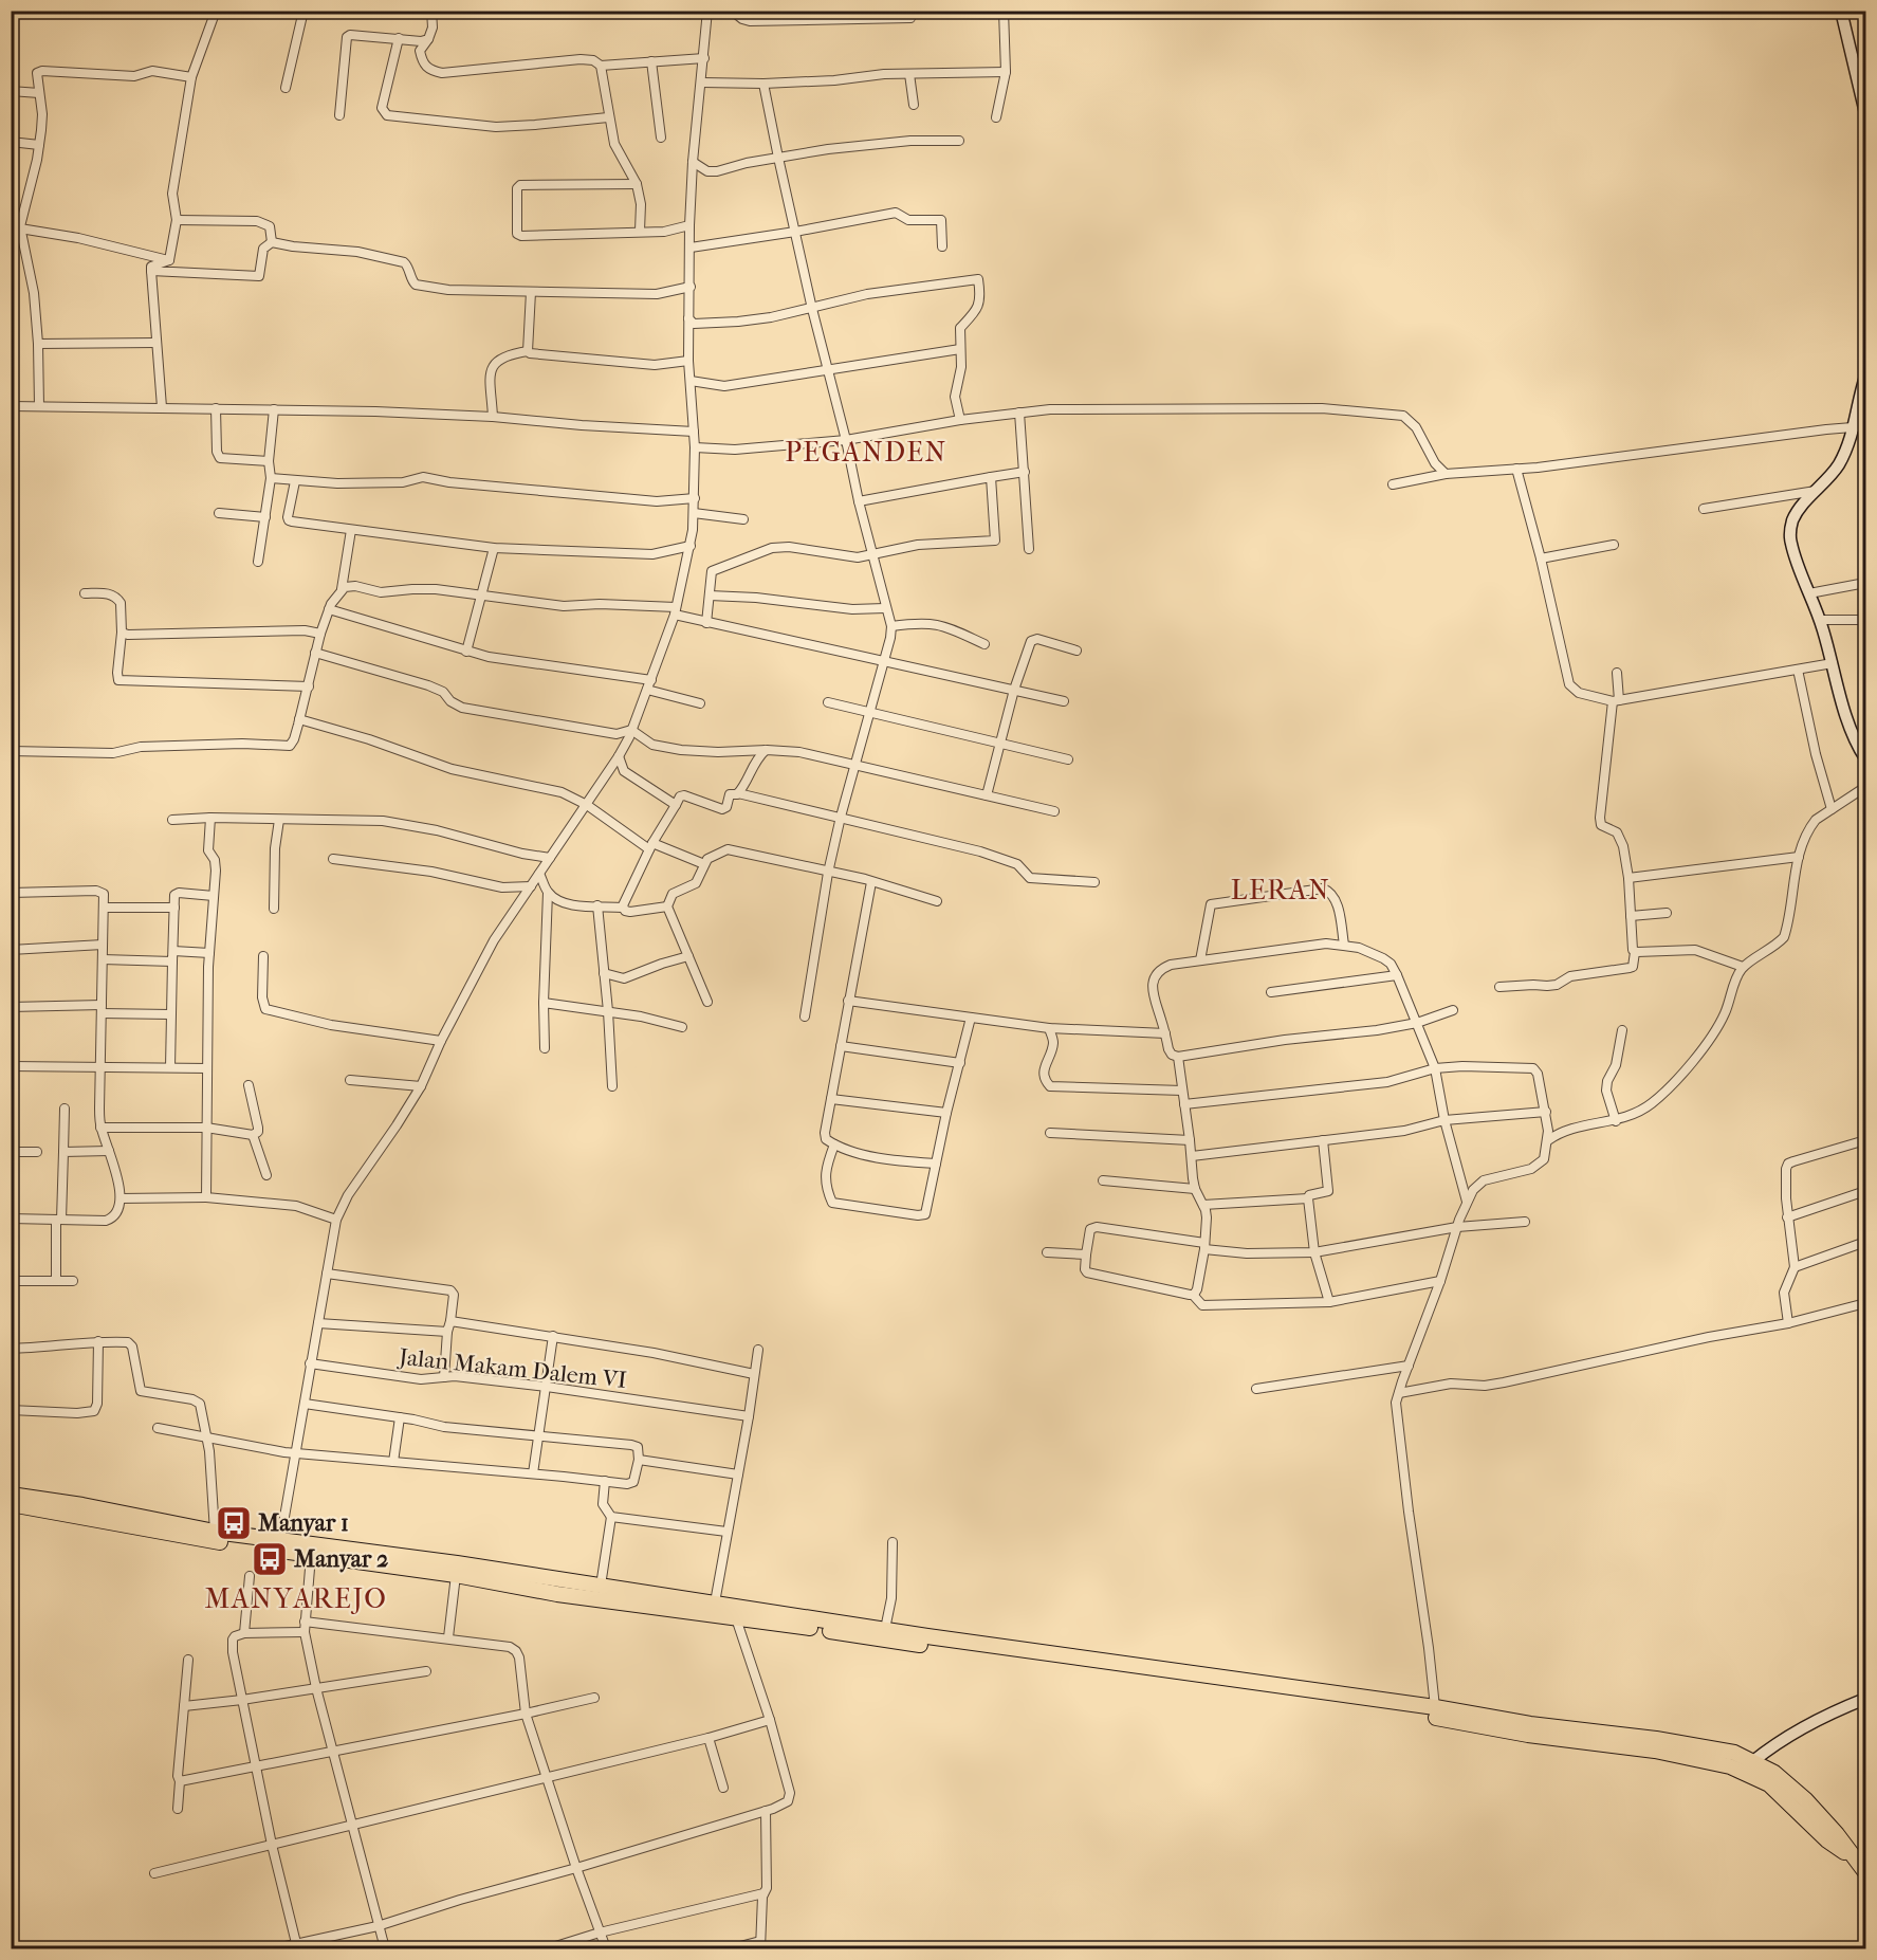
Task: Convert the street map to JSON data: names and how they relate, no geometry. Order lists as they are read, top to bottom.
{
  "streets": {
    "street": ["Jalan Makam Dalem VI"]
  },
  "districts": ["PEGANDEN", "LERAN", "MANYAREJO"],
  "places": {
    "bus stop": ["Manyar 1", "Manyar 2"]
  }
}
